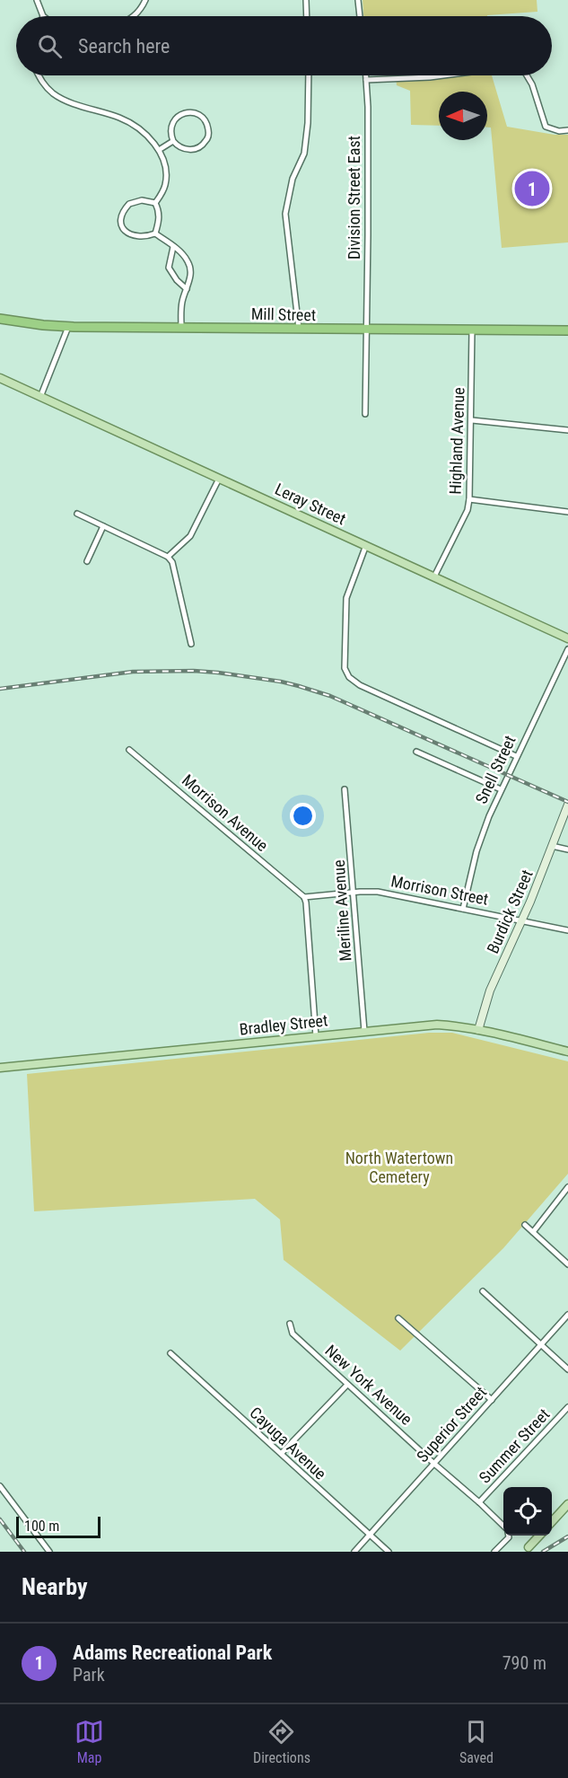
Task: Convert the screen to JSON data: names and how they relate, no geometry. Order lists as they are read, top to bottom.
{
  "streets": {
    "highway": ["Mill Street"],
    "main road": ["Leray Street", "Bradley Street"],
    "street": [
      "Division Street East",
      "Highland Avenue",
      "Snell Street",
      "Morrison Avenue",
      "Morrison Street",
      "Meriline Avenue",
      "Burdick Street",
      "New York Avenue",
      "Superior Street",
      "Cayuga Avenue",
      "Summer Street"
    ]
  },
  "crossings": [
    ["Division Street East", "Mill Street"],
    ["Mill Street", "Highland Avenue"],
    ["Highland Avenue", "Leray Street"],
    ["Snell Street", "Morrison Street"],
    ["Morrison Avenue", "Morrison Street"],
    ["Morrison Street", "Meriline Avenue"],
    ["Morrison Street", "Burdick Street"],
    ["Meriline Avenue", "Bradley Street"],
    ["Burdick Street", "Bradley Street"],
    ["New York Avenue", "Superior Street"],
    ["New York Avenue", "Summer Street"],
    ["Superior Street", "Cayuga Avenue"]
  ],
  "parks": ["North Watertown Cemetery"],
  "scale_bar": "100 m",
  "north": "left",
  "page": {
    "search": "Search here",
    "pins": "1",
    "scale": "100 m",
    "heading": "Nearby",
    "list": [
      {
        "mark": "1",
        "name": "Adams Recreational Park",
        "note": "Park",
        "value": "790 m"
      }
    ],
    "nav": ["Map", "Directions", "Saved"]
  }
}
